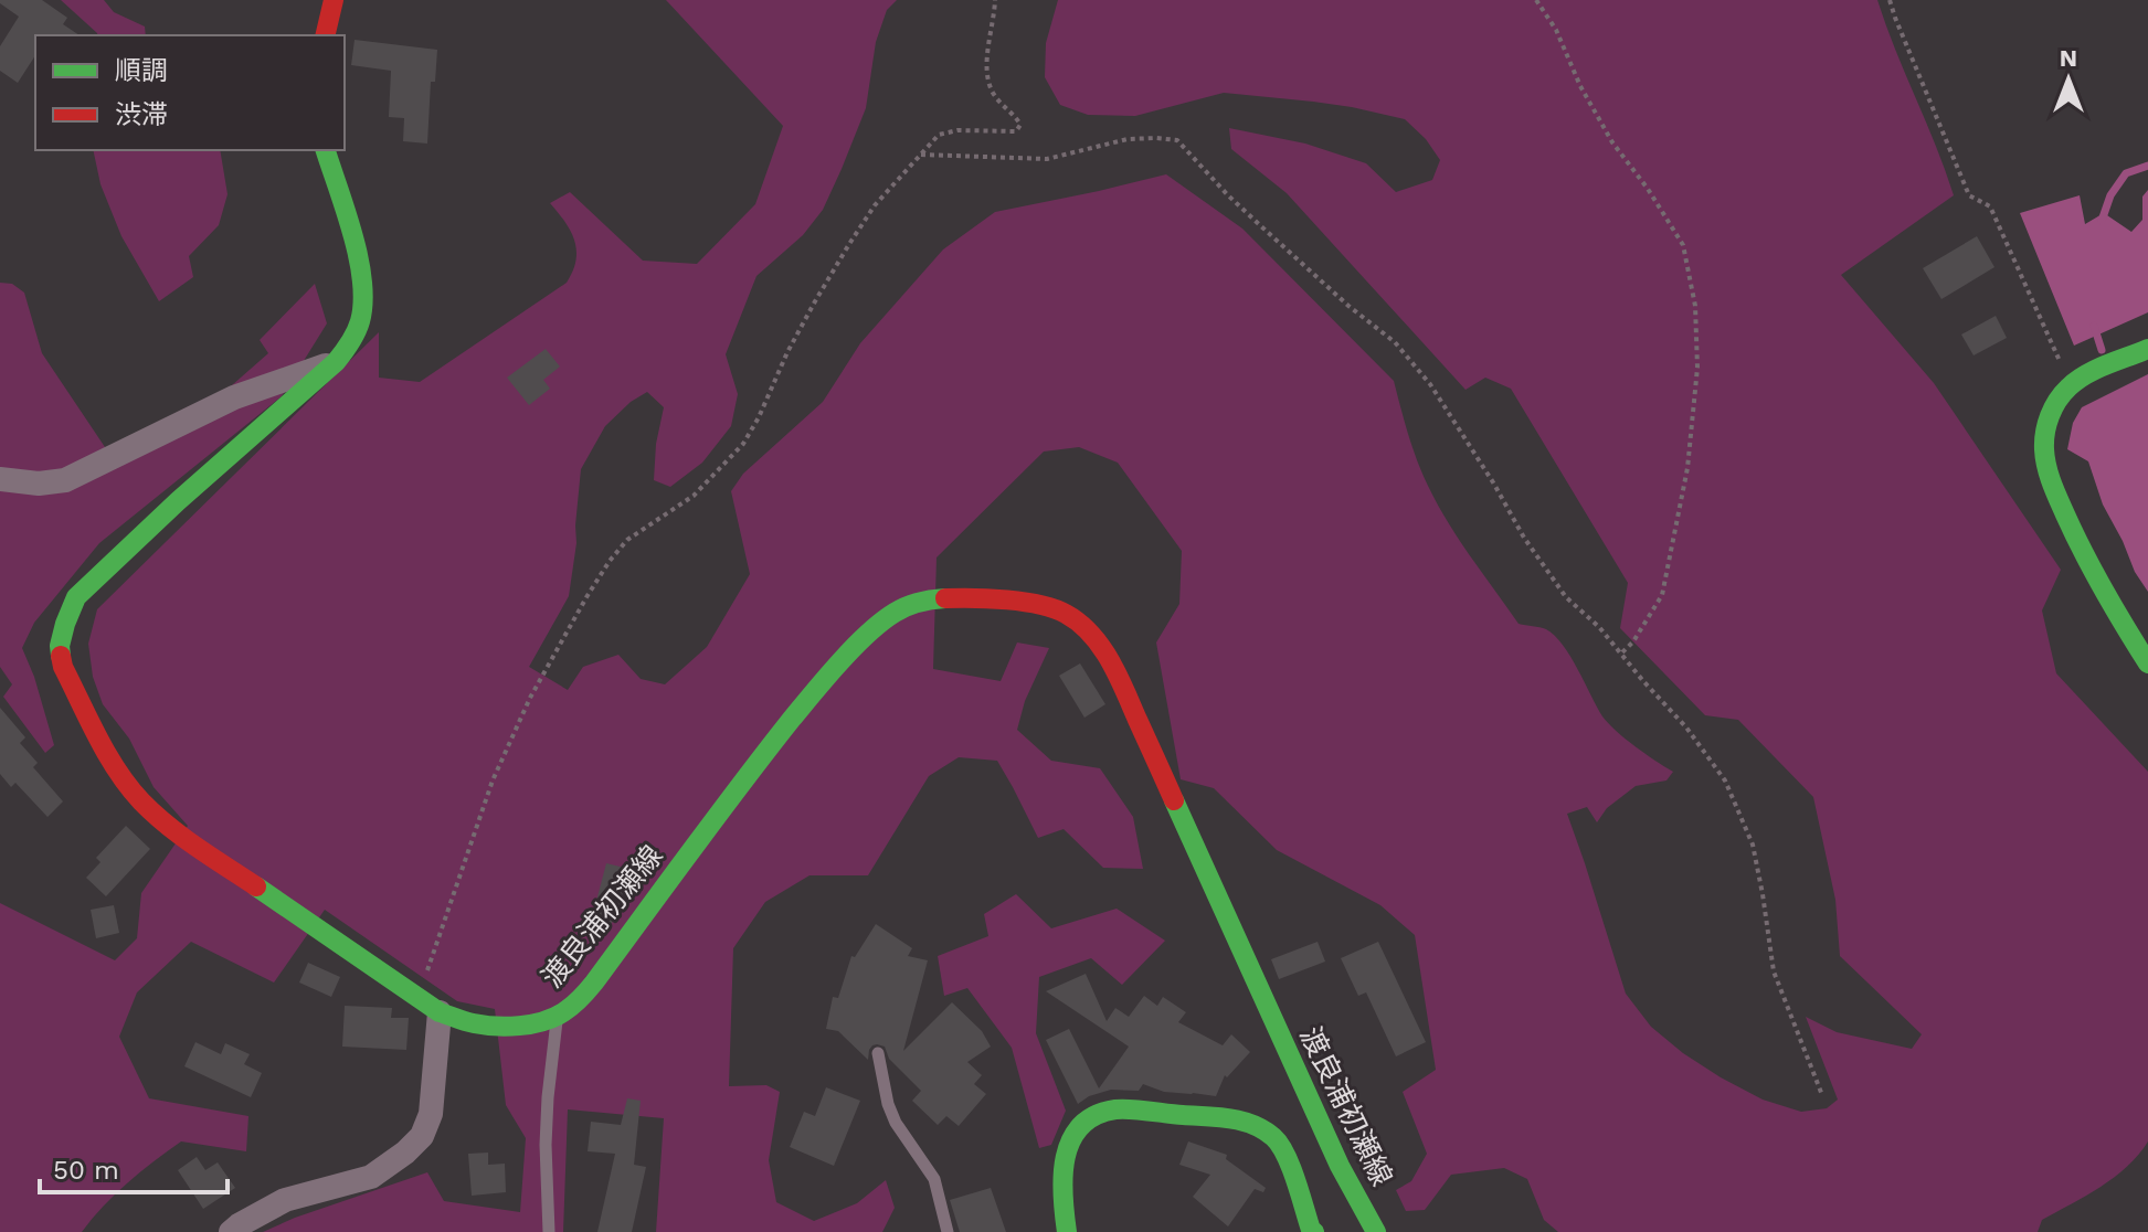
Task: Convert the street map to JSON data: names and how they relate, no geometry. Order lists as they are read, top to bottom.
{
  "streets": {
    "main road": ["渡良浦初瀬線"]
  },
  "legend": ["順調", "渋滞"],
  "scale_bar": "50 m",
  "north": "top"
}
